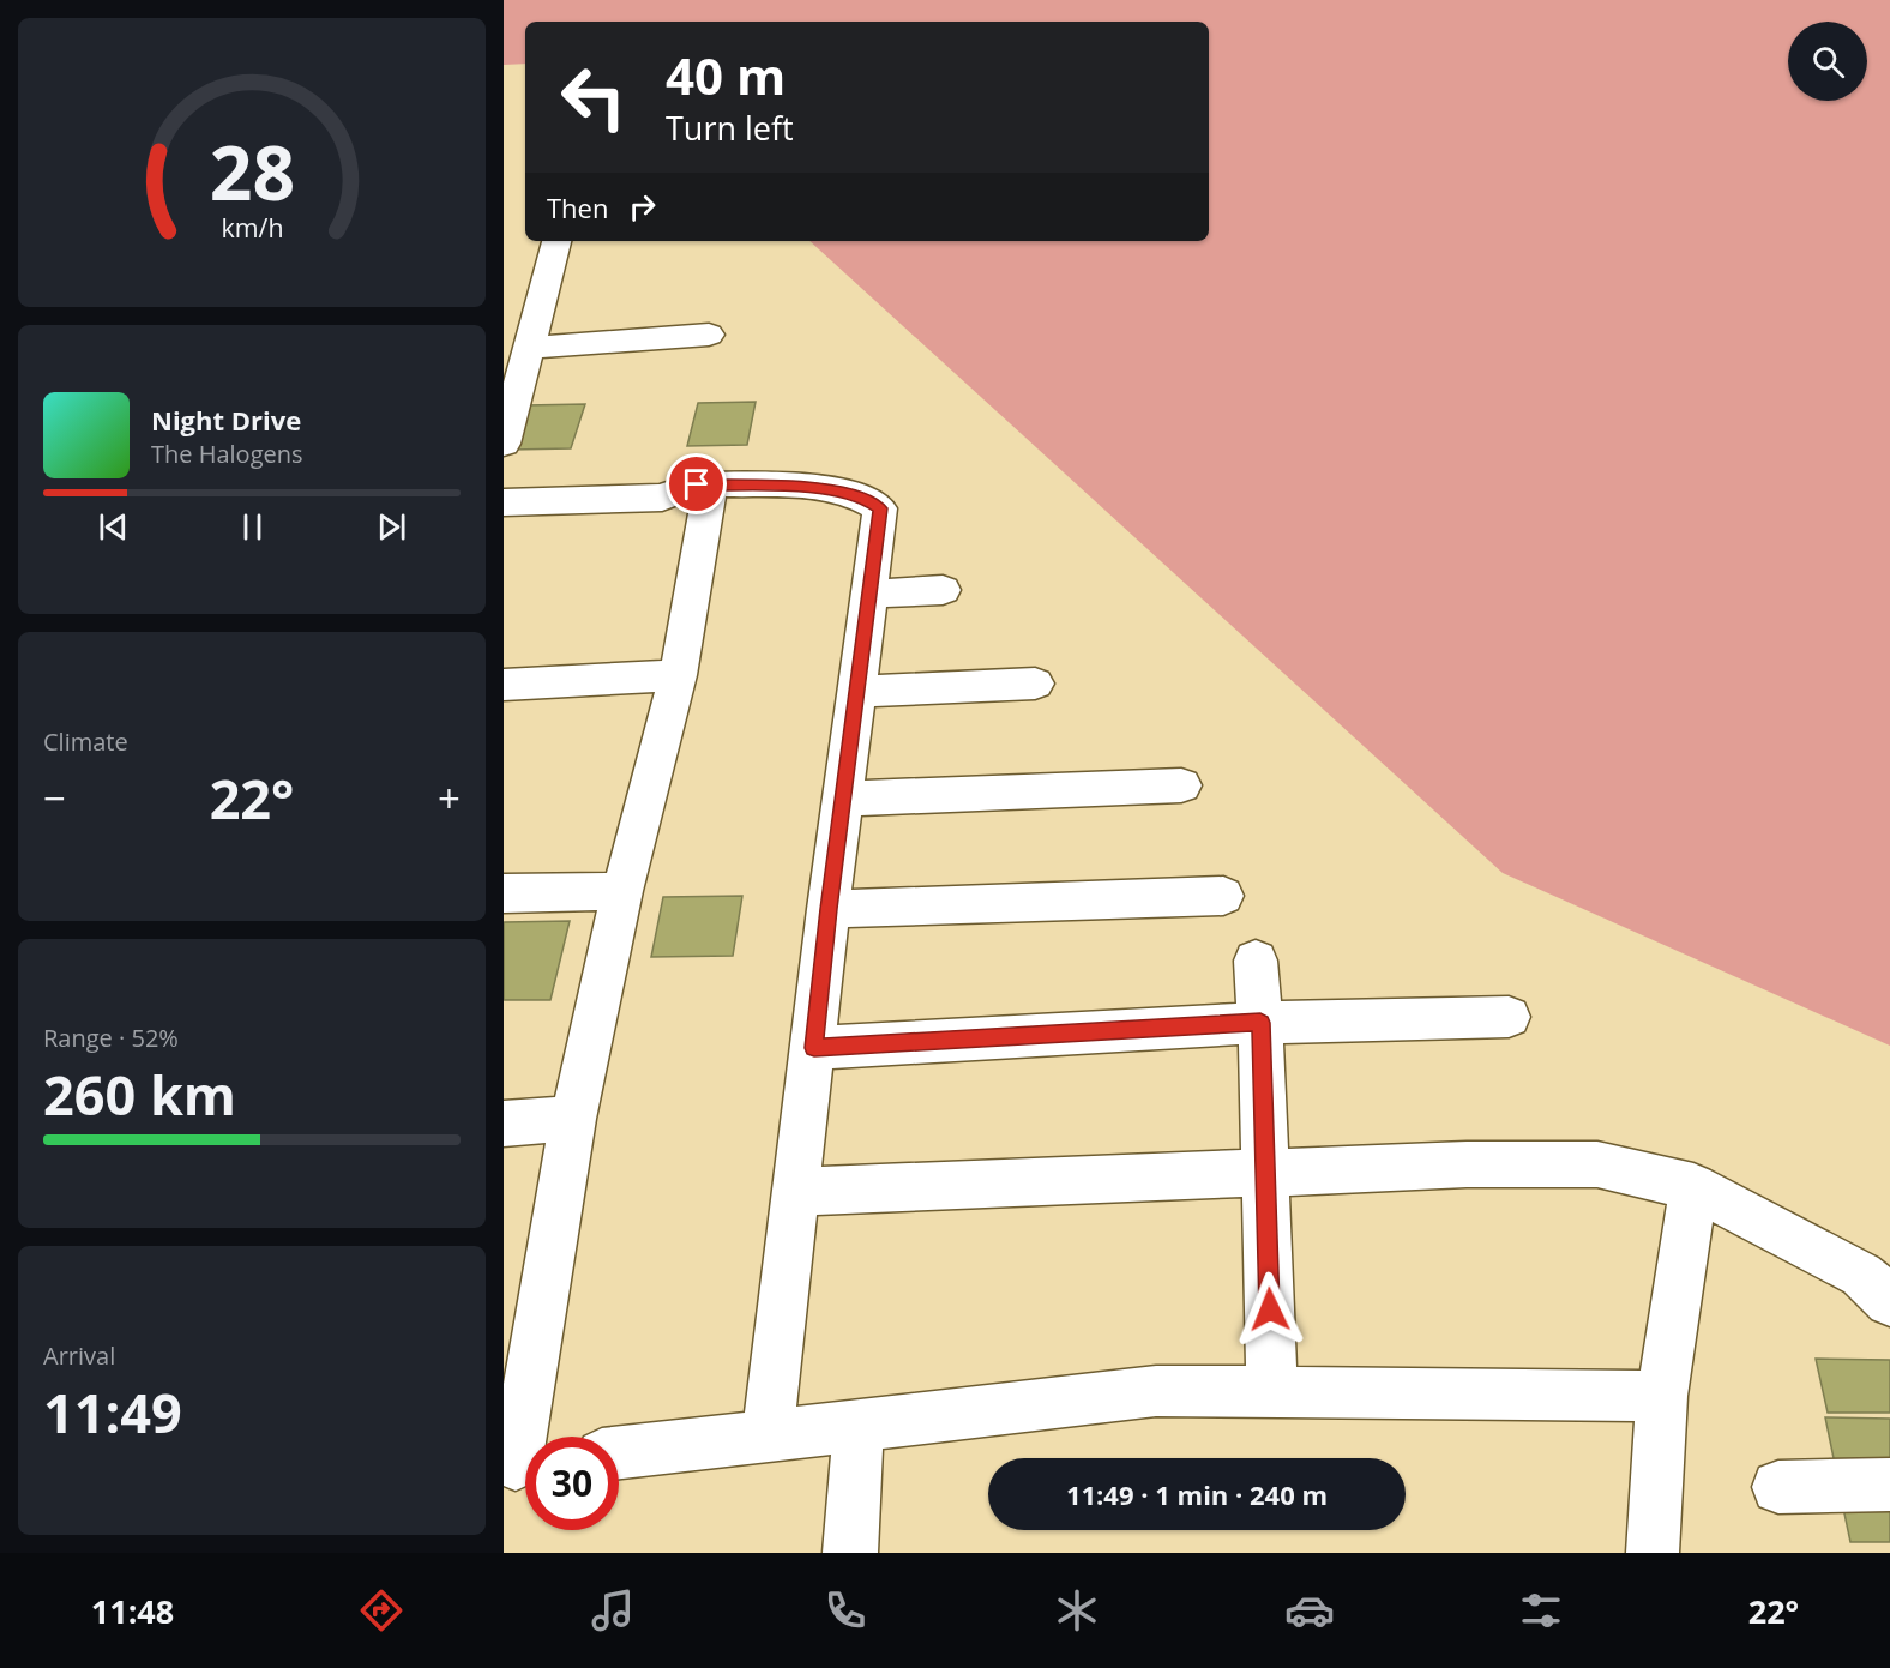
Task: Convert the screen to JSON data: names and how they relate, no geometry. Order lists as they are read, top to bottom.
{
  "page": {
    "turn": ["40 m", "Turn left"],
    "then": "Then",
    "song": ["Night Drive", "The Halogens"],
    "tile": [
      "Climate",
      ["Range · 52%", "260 km"],
      ["Arrival", "11:49"]
    ],
    "heat": ["−", "22°", "+"],
    "limit": "30",
    "trip": "11:49 · 1 min · 240 m",
    "tabs": ["11:48", "22°"],
    "gauge": ["28", "km/h"]
  }
}
